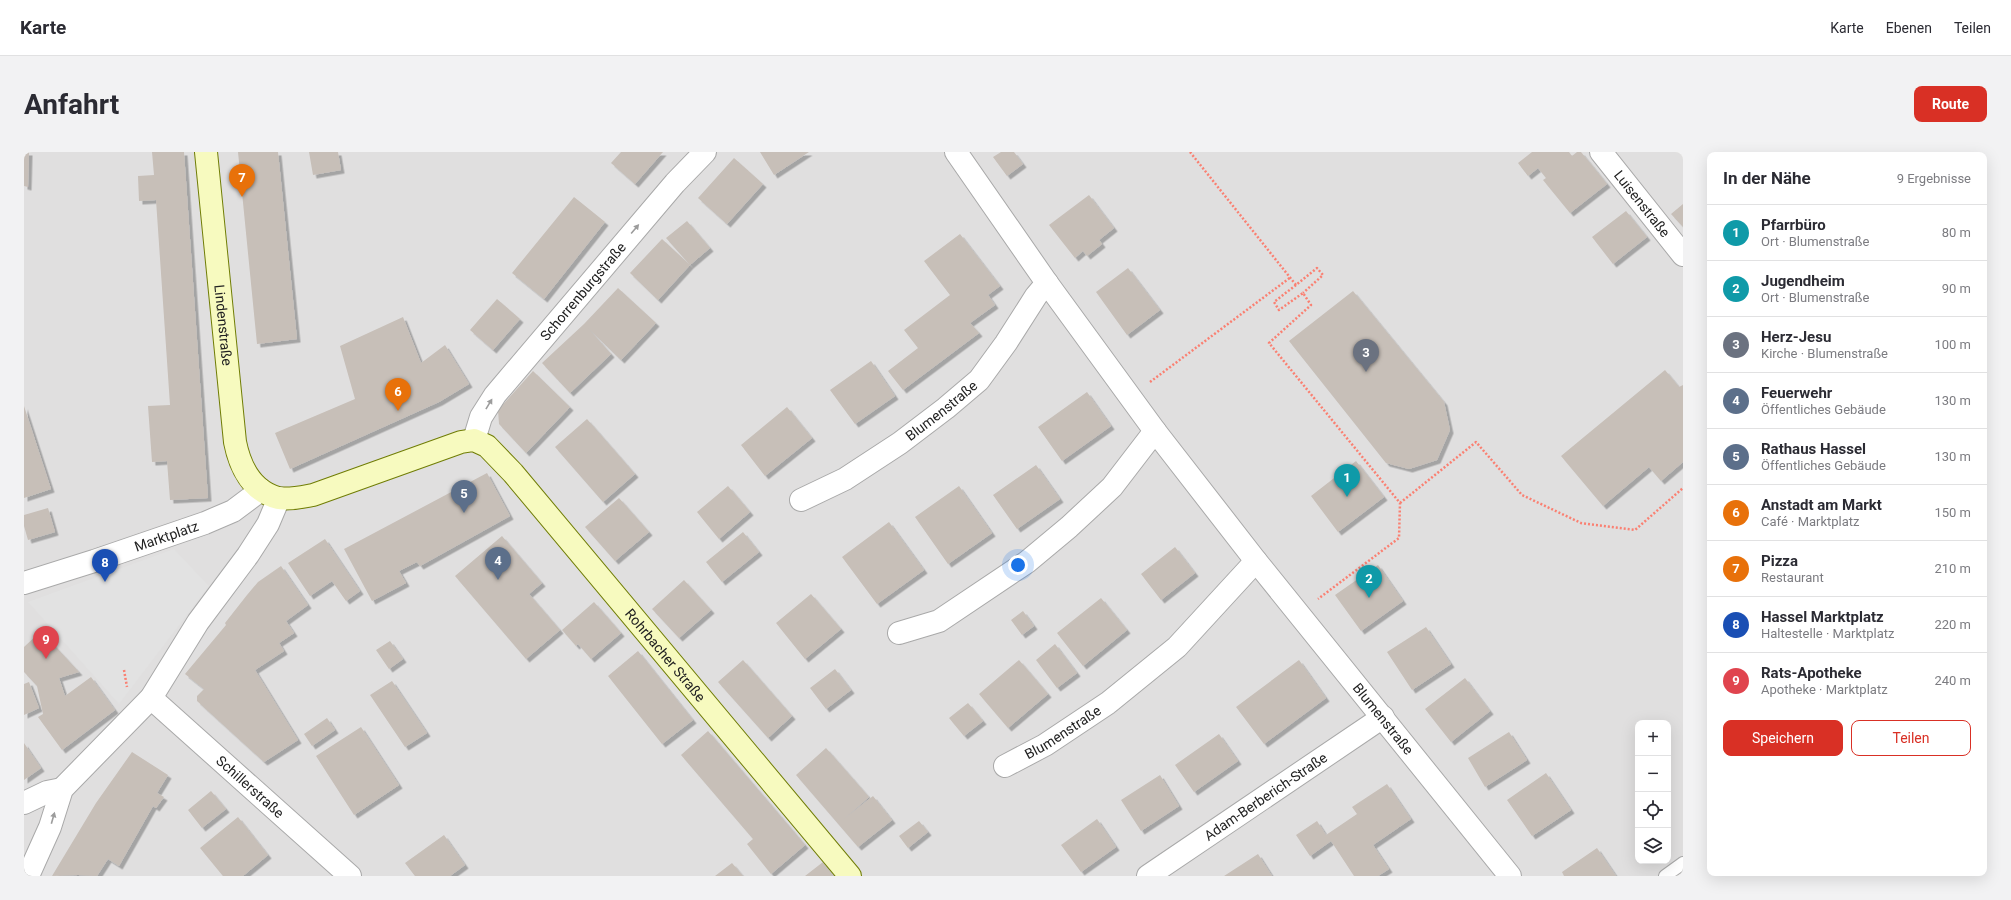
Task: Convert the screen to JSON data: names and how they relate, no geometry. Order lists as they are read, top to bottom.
{
  "streets": {
    "street": [
      "Luisenstraße",
      "Schorrenburgstraße",
      "Lindenstraße",
      "Blumenstraße",
      "Marktplatz",
      "Rohrbacher Straße",
      "Schillerstraße",
      "Adam-Berberich-Straße"
    ]
  },
  "crossings": [
    ["Schorrenburgstraße", "Rohrbacher Straße"],
    ["Lindenstraße", "Marktplatz"],
    ["Blumenstraße", "Adam-Berberich-Straße"]
  ],
  "one_way": ["Schorrenburgstraße"],
  "page": {
    "header": "Karte",
    "nav": ["Karte", "Ebenen", "Teilen"],
    "buttons": [
      "Route",
      ["Speichern", "Teilen"]
    ],
    "title": "Anfahrt",
    "heading": ["In der Nähe", "9 Ergebnisse"],
    "pins": [
      "7",
      "3",
      "6",
      "1",
      "5",
      "4",
      "8",
      "2",
      "9"
    ],
    "list": [
      {
        "mark": "1",
        "name": "Pfarrbüro",
        "note": "Ort · Blumenstraße",
        "value": "80 m"
      },
      {
        "mark": "2",
        "name": "Jugendheim",
        "note": "Ort · Blumenstraße",
        "value": "90 m"
      },
      {
        "mark": "3",
        "name": "Herz-Jesu",
        "note": "Kirche · Blumenstraße",
        "value": "100 m"
      },
      {
        "mark": "4",
        "name": "Feuerwehr",
        "note": "Öffentliches Gebäude",
        "value": "130 m"
      },
      {
        "mark": "5",
        "name": "Rathaus Hassel",
        "note": "Öffentliches Gebäude",
        "value": "130 m"
      },
      {
        "mark": "6",
        "name": "Anstadt am Markt",
        "note": "Café · Marktplatz",
        "value": "150 m"
      },
      {
        "mark": "7",
        "name": "Pizza",
        "note": "Restaurant",
        "value": "210 m"
      },
      {
        "mark": "8",
        "name": "Hassel Marktplatz",
        "note": "Haltestelle · Marktplatz",
        "value": "220 m"
      },
      {
        "mark": "9",
        "name": "Rats-Apotheke",
        "note": "Apotheke · Marktplatz",
        "value": "240 m"
      }
    ],
    "map_buttons": ["+", "−"]
  }
}
